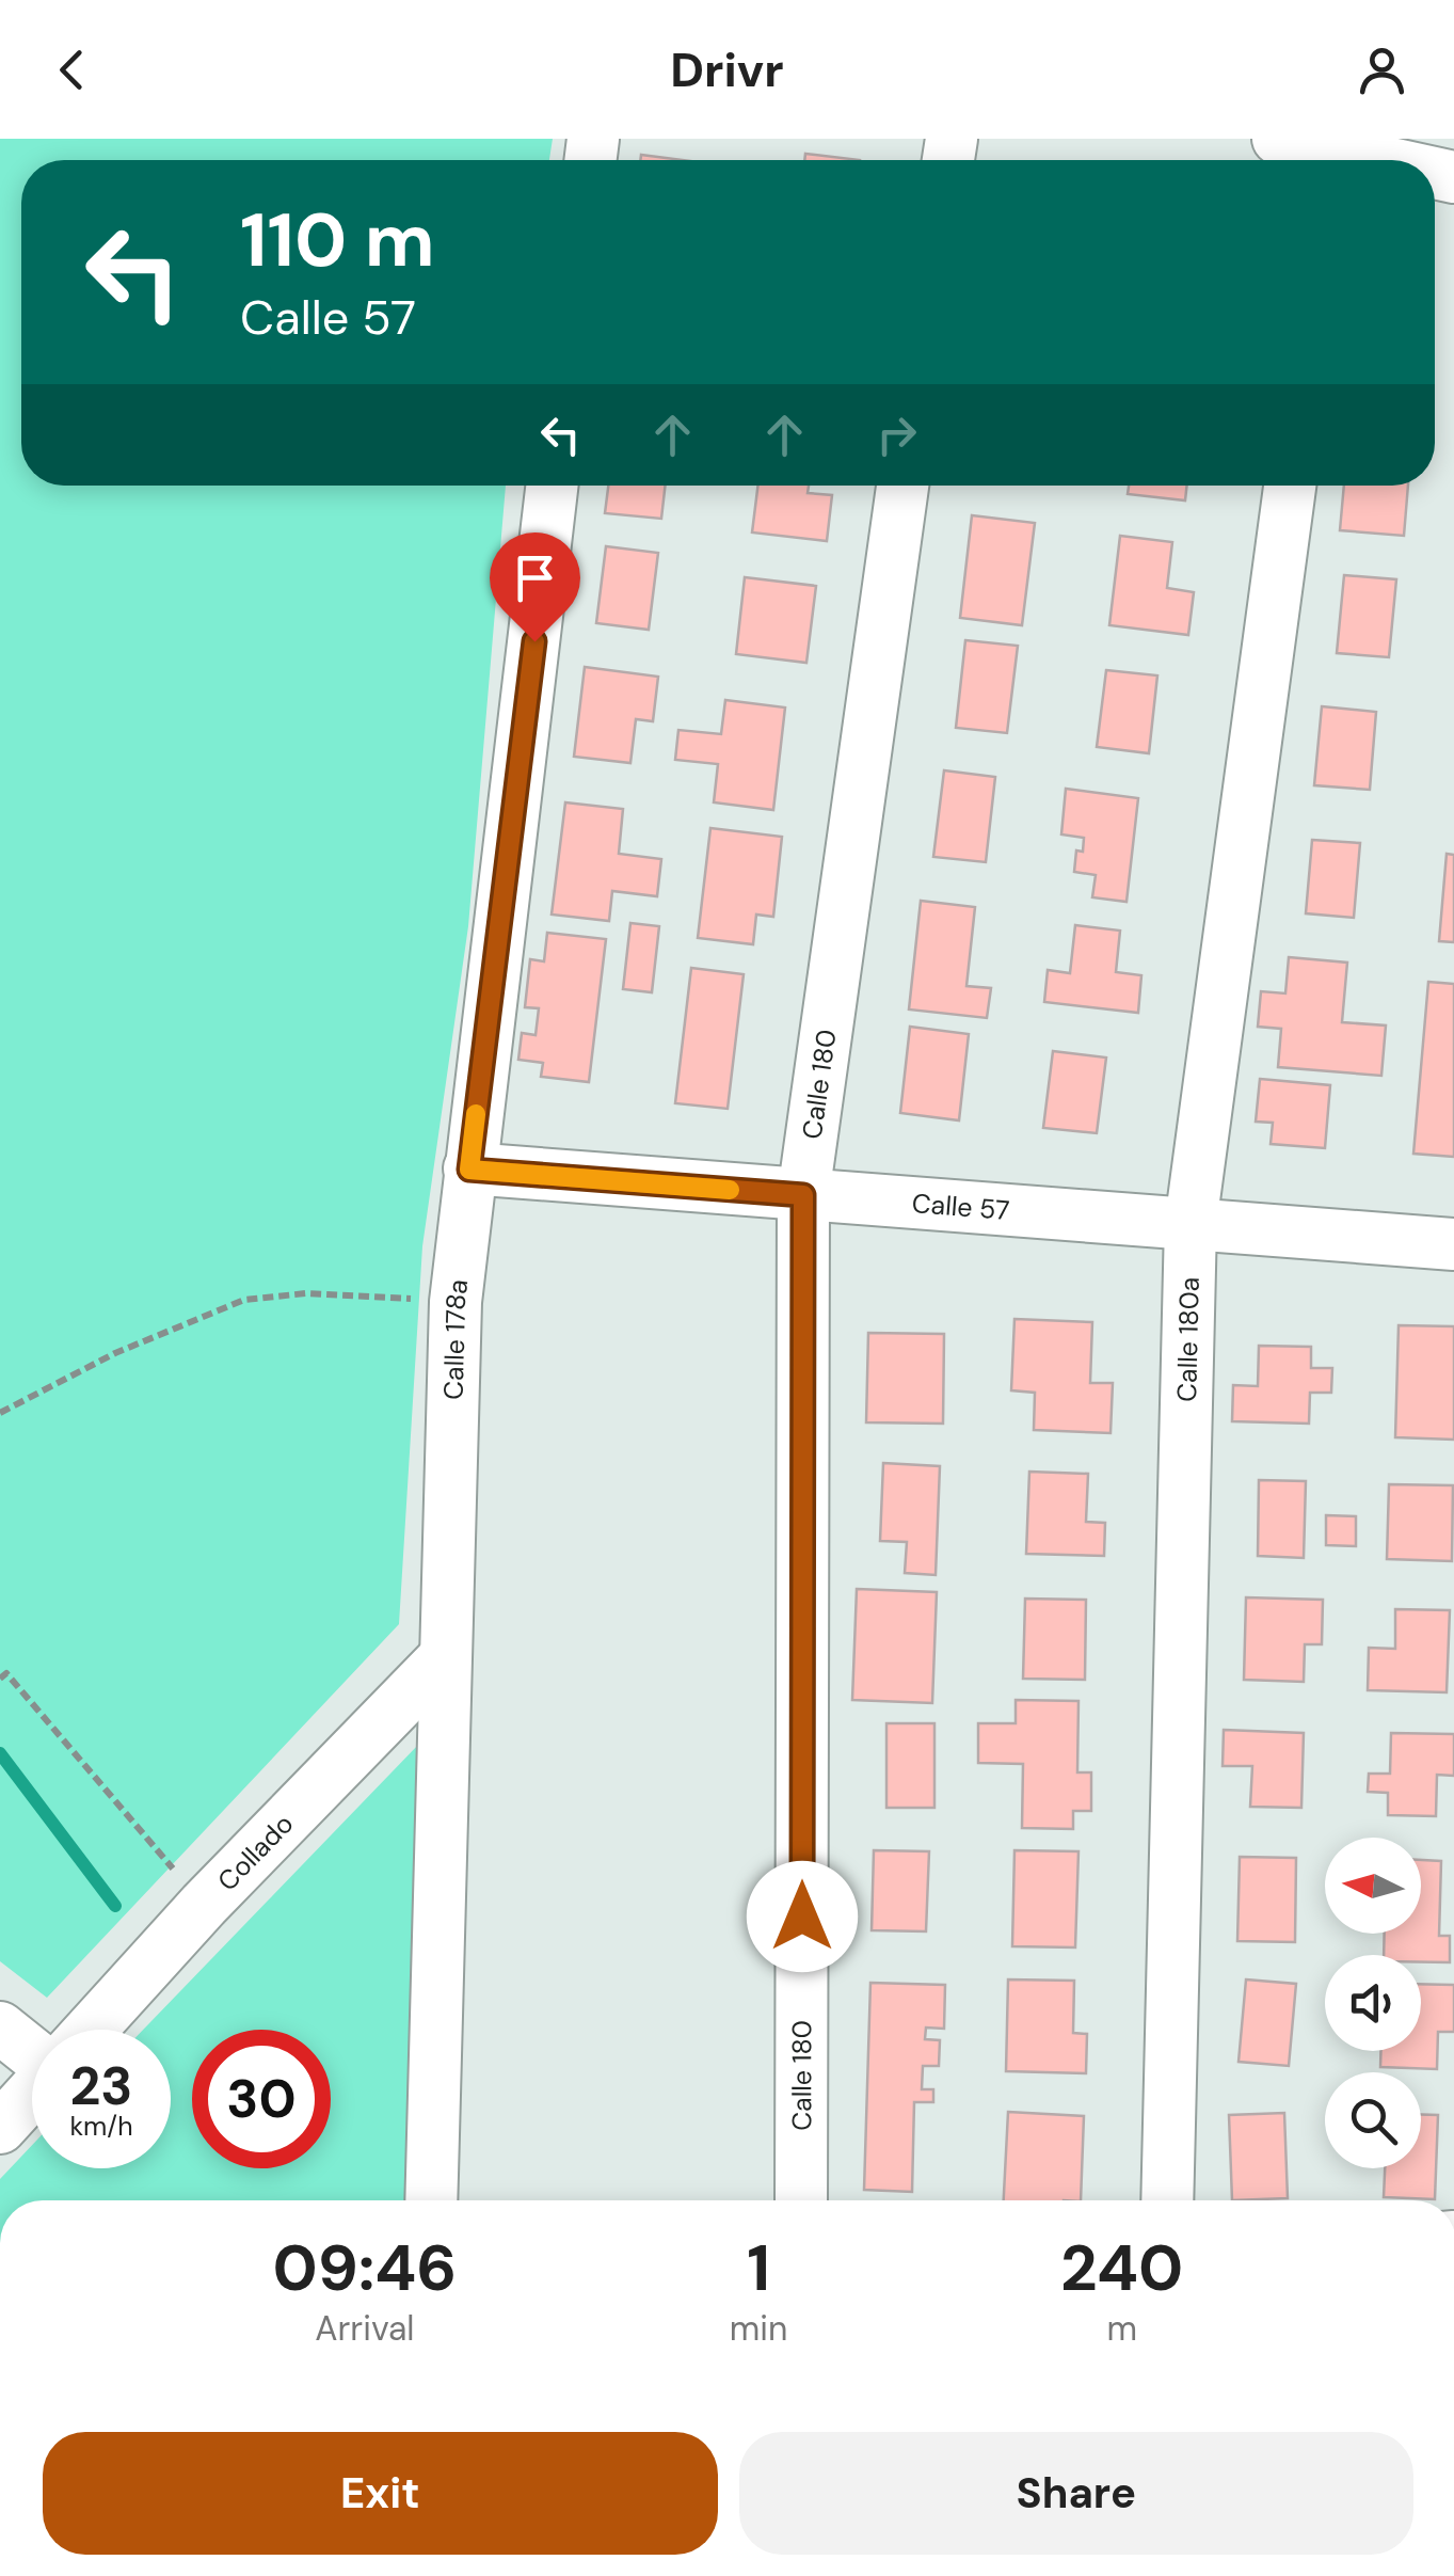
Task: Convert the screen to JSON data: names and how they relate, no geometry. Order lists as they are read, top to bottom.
{
  "streets": {
    "street": [
      "Calle 180",
      "Calle 57",
      "Calle 178a",
      "Calle 180a",
      "Collado"
    ]
  },
  "crossings": [
    ["Calle 180", "Calle 57"],
    ["Calle 57", "Calle 178a"],
    ["Calle 57", "Calle 180a"],
    ["Calle 178a", "Collado"]
  ],
  "north": "left",
  "page": {
    "header": "Drivr",
    "turn": ["110 m", "Calle 57"],
    "speed": "23 km/h",
    "limit": "30",
    "eta": [
      "09:46",
      "Arrival",
      "1",
      "min",
      "240",
      "m"
    ],
    "buttons": ["Exit", "Share"]
  }
}
